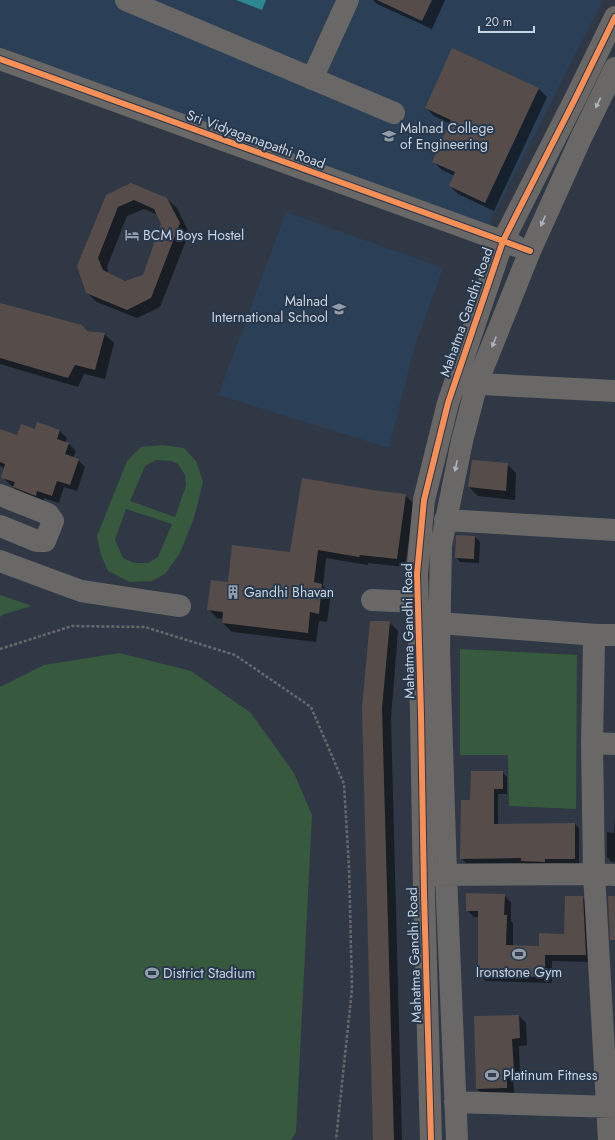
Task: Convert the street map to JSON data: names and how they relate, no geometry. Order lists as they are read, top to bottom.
{
  "streets": {
    "street": ["Sri Vidyaganapathi Road", "Mahatma Gandhi Road"]
  },
  "crossings": [
    ["Sri Vidyaganapathi Road", "Mahatma Gandhi Road"]
  ],
  "places": {
    "school or university": ["Malnad College of Engineering", "Malnad International School"],
    "hotel": ["BCM Boys Hostel"],
    "building": ["Gandhi Bhavan"],
    "sports": ["Ironstone Gym", "District Stadium", "Platinum Fitness"]
  },
  "scale_bar": "20 m"
}
